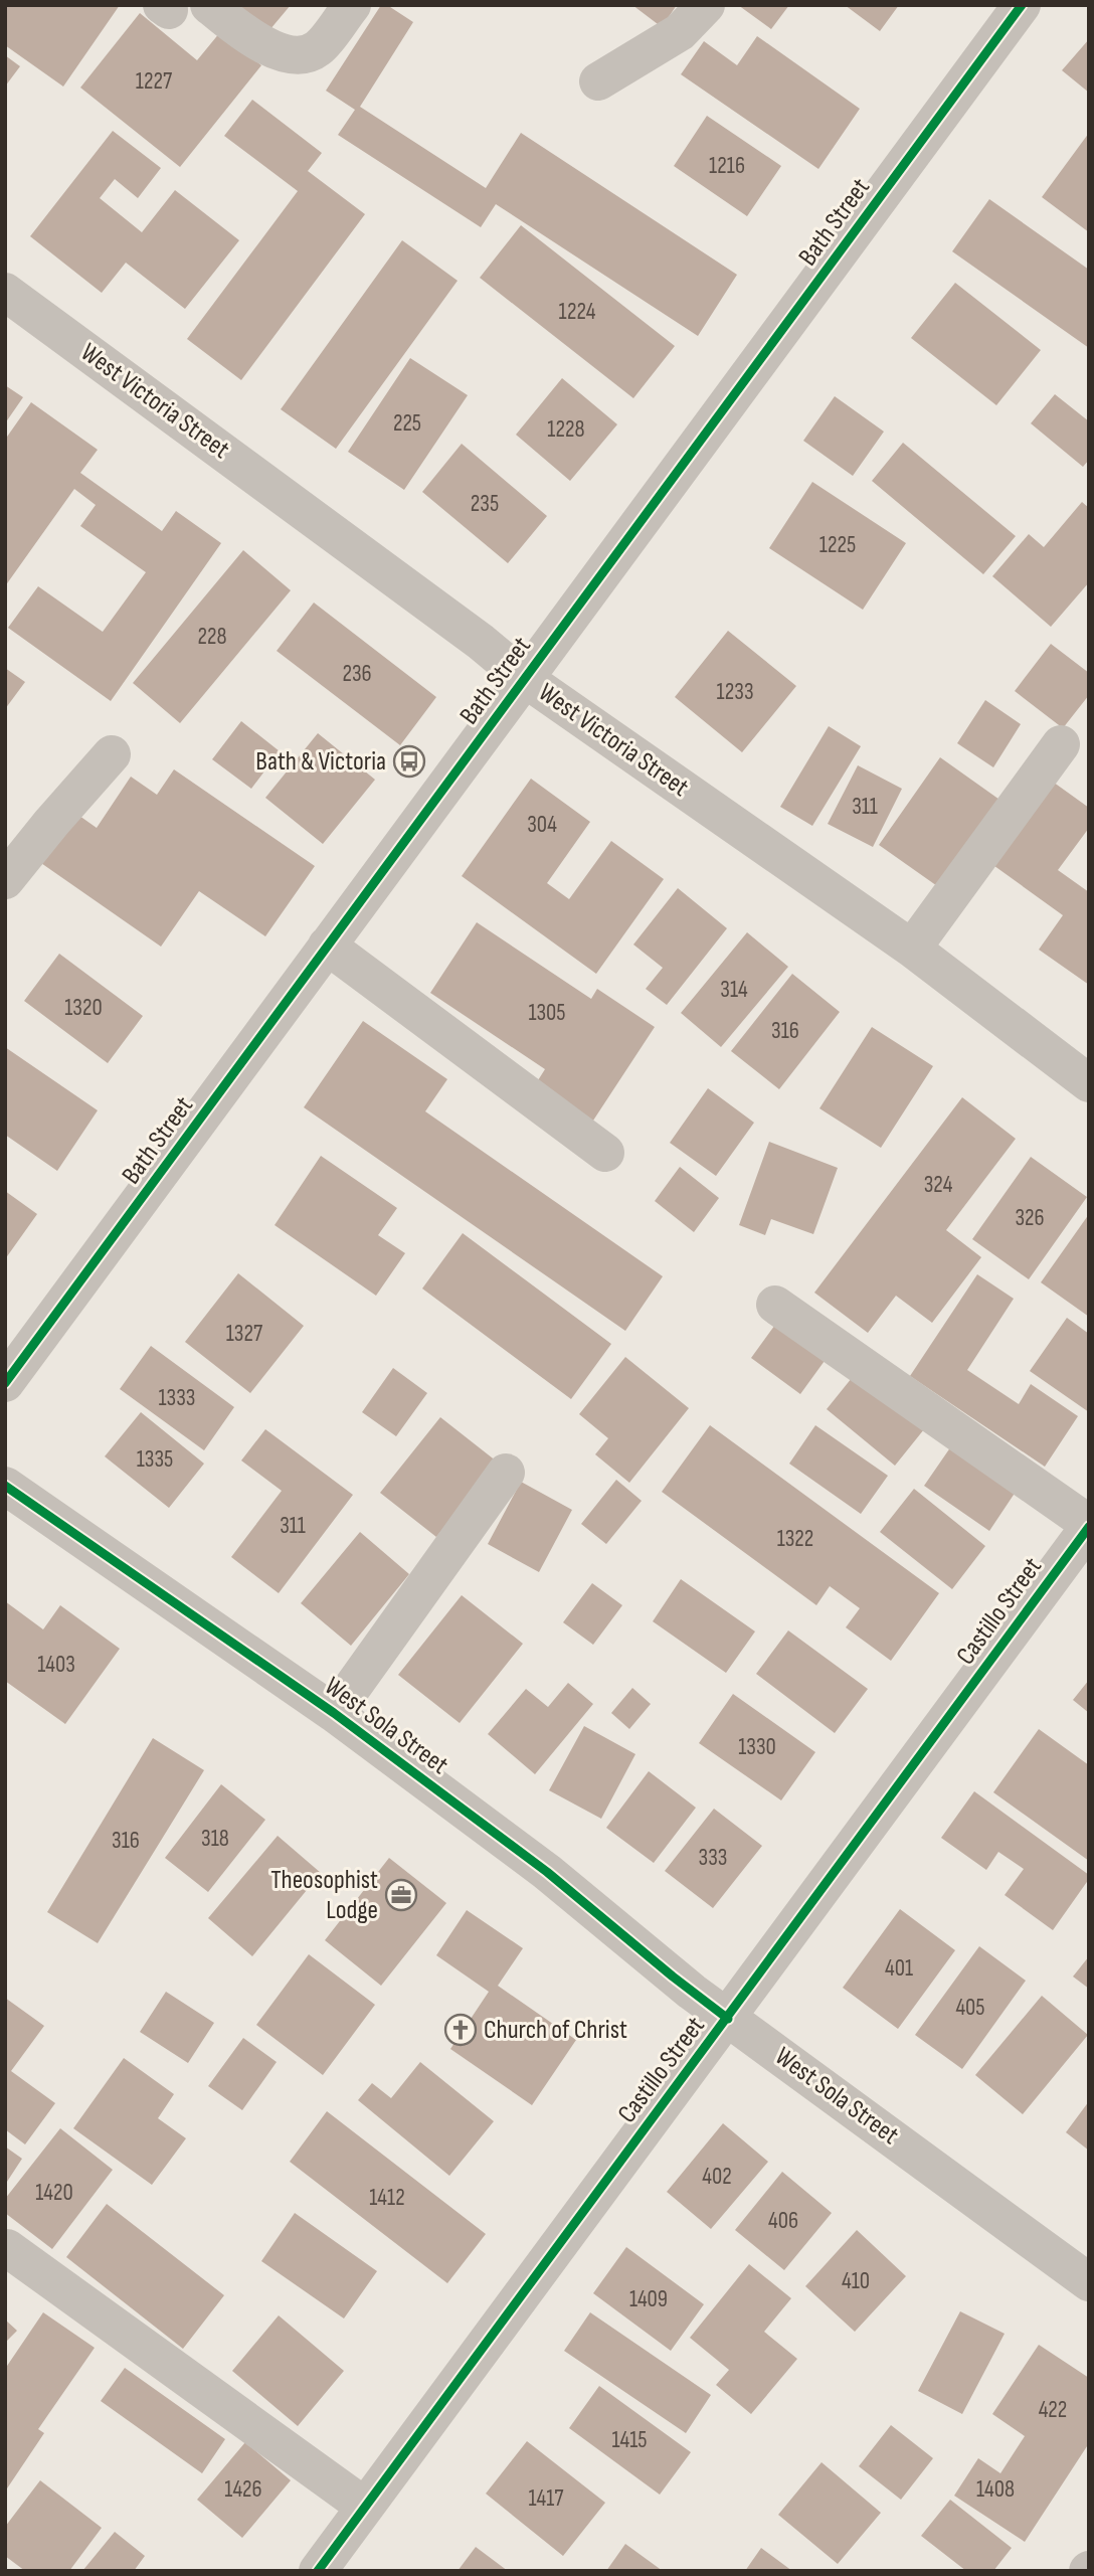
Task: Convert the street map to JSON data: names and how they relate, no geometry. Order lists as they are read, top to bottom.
{
  "streets": {
    "street": [
      "Bath Street",
      "West Victoria Street",
      "Castillo Street",
      "West Sola Street"
    ]
  },
  "crossings": [
    ["Bath Street", "West Victoria Street"],
    ["Castillo Street", "West Sola Street"]
  ],
  "places": {
    "bus stop": ["Bath & Victoria"],
    "office": ["Theosophist Lodge"],
    "church": ["Church of Christ"]
  },
  "house_numbers": [
    "1227",
    "1216",
    "1224",
    "225",
    "1228",
    "235",
    "1225",
    "228",
    "236",
    "1233",
    "311",
    "304",
    "314",
    "1320",
    "1305",
    "316",
    "324",
    "326",
    "1327",
    "1333",
    "1335",
    "311",
    "1322",
    "1403",
    "1330",
    "318",
    "316",
    "333",
    "401",
    "405",
    "402",
    "1420",
    "1412",
    "406",
    "410",
    "1409",
    "422",
    "1415",
    "1426",
    "1408",
    "1417"
  ]
}
